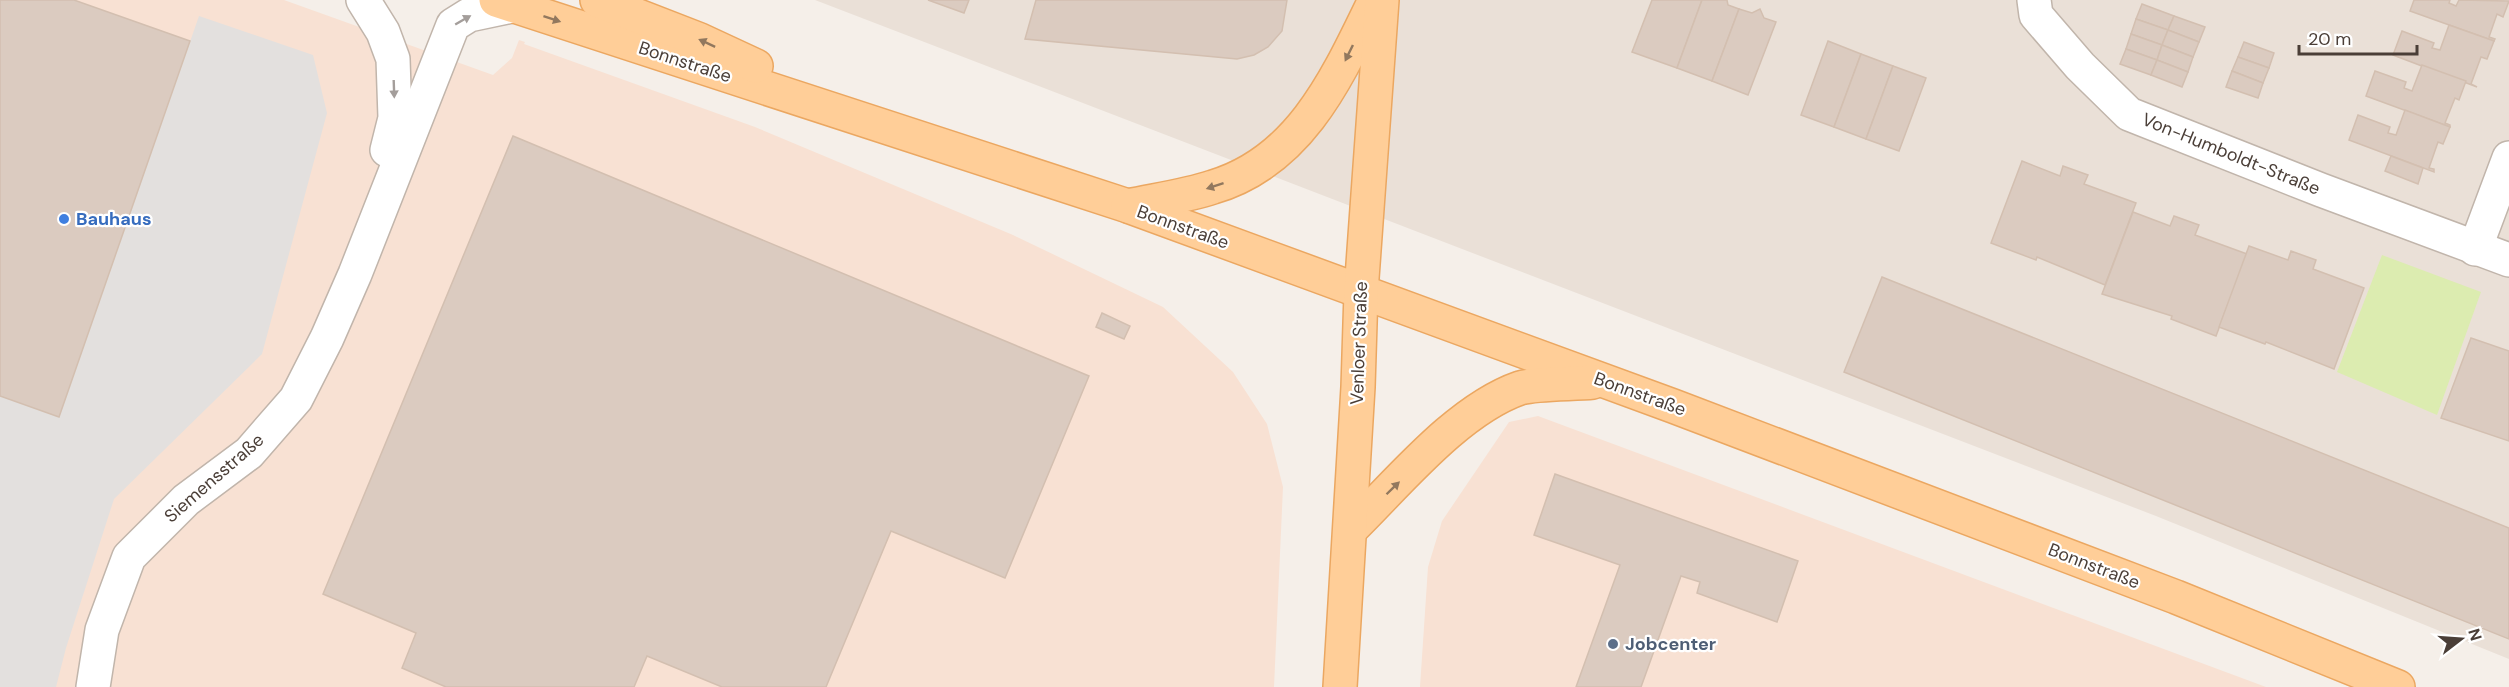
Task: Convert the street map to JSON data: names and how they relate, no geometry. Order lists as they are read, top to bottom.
{
  "streets": {
    "main road": ["Bonnstraße", "Venloer Straße"],
    "street": ["Von-Humboldt-Straße", "Siemensstraße"]
  },
  "crossings": [
    ["Bonnstraße", "Venloer Straße"],
    ["Bonnstraße", "Siemensstraße"]
  ],
  "places": ["Bauhaus", "Jobcenter"],
  "scale_bar": "20 m",
  "north": "right"
}
